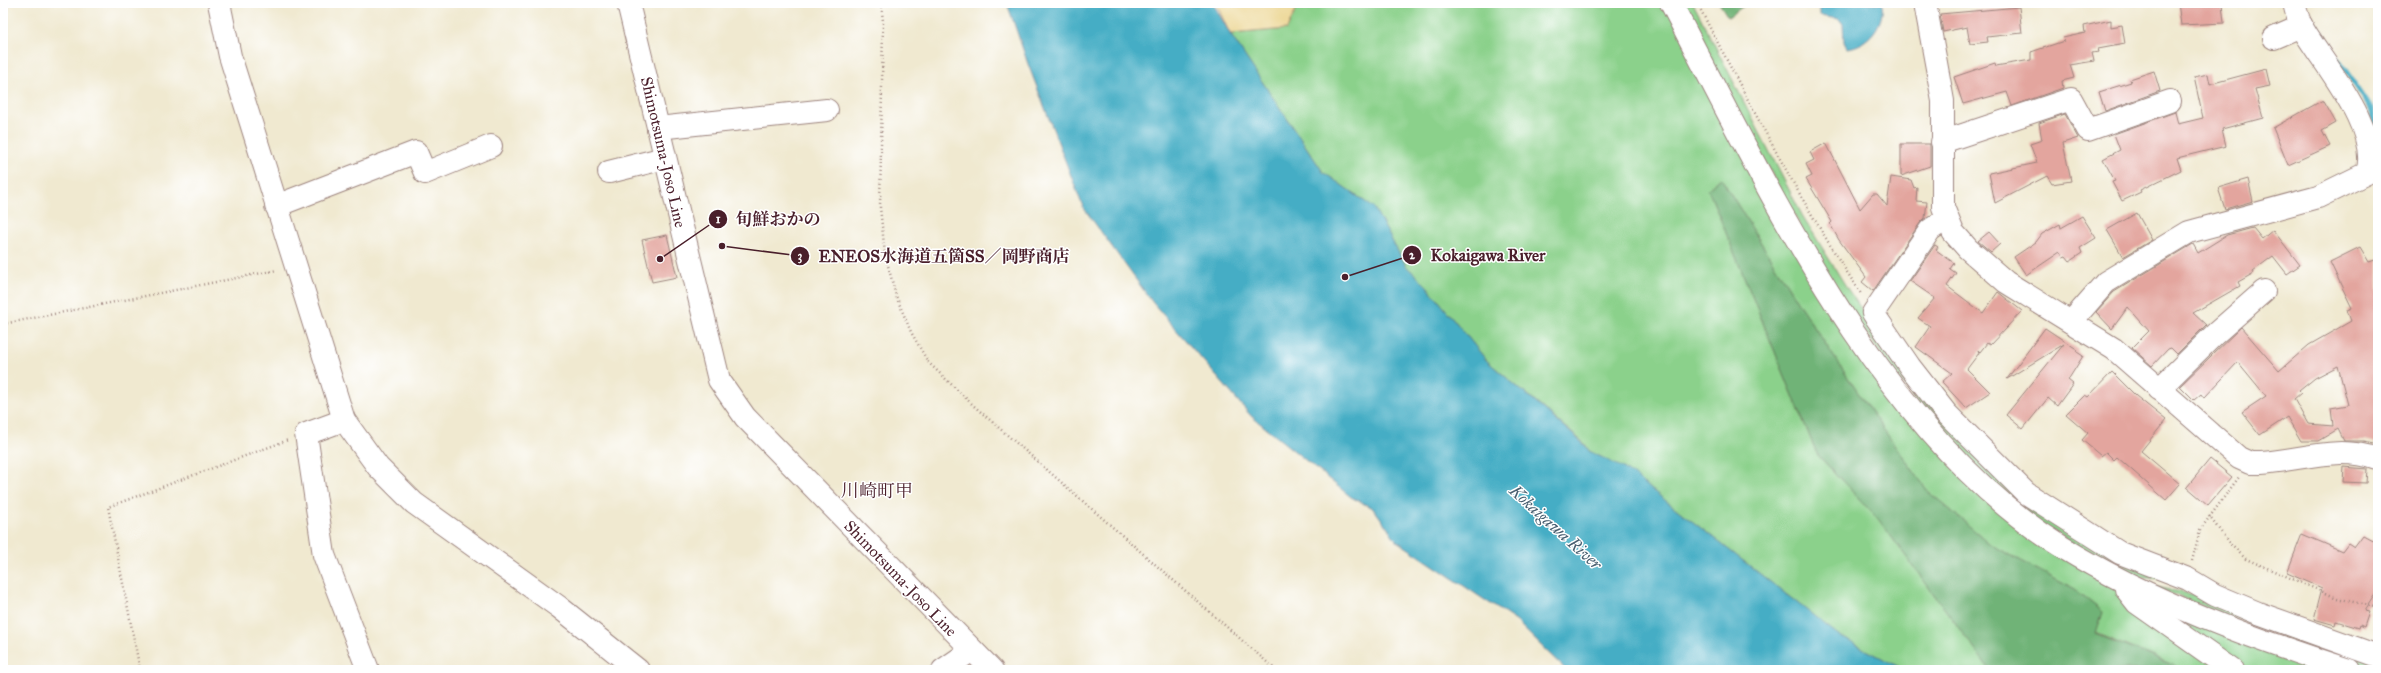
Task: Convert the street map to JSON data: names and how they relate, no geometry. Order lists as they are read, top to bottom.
{
  "streets": {
    "street": ["Shimotsuma-Joso Line"]
  },
  "districts": ["川崎町甲"],
  "water": ["Kokaigawa River"],
  "places": ["ENEOS水海道五箇SS／岡野商店", "旬鮮おかの", "Kokaigawa River"]
}
